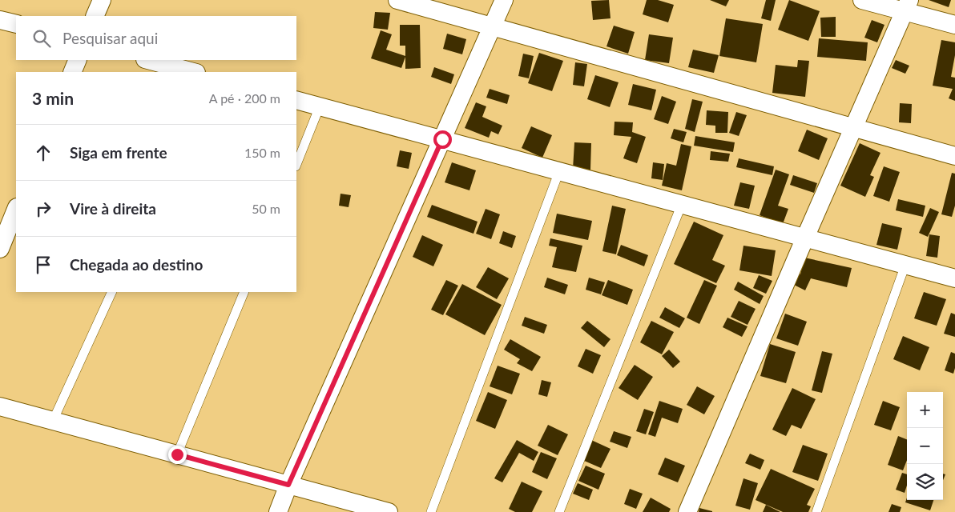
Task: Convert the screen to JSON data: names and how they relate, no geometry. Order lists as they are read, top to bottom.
{
  "page": {
    "search": "Pesquisar aqui",
    "heading": ["3 min", "A pé · 200 m"],
    "list": [
      ["Siga em frente", "150 m"],
      ["Vire à direita", "50 m"],
      "Chegada ao destino"
    ],
    "map_buttons": ["+", "−"]
  }
}
